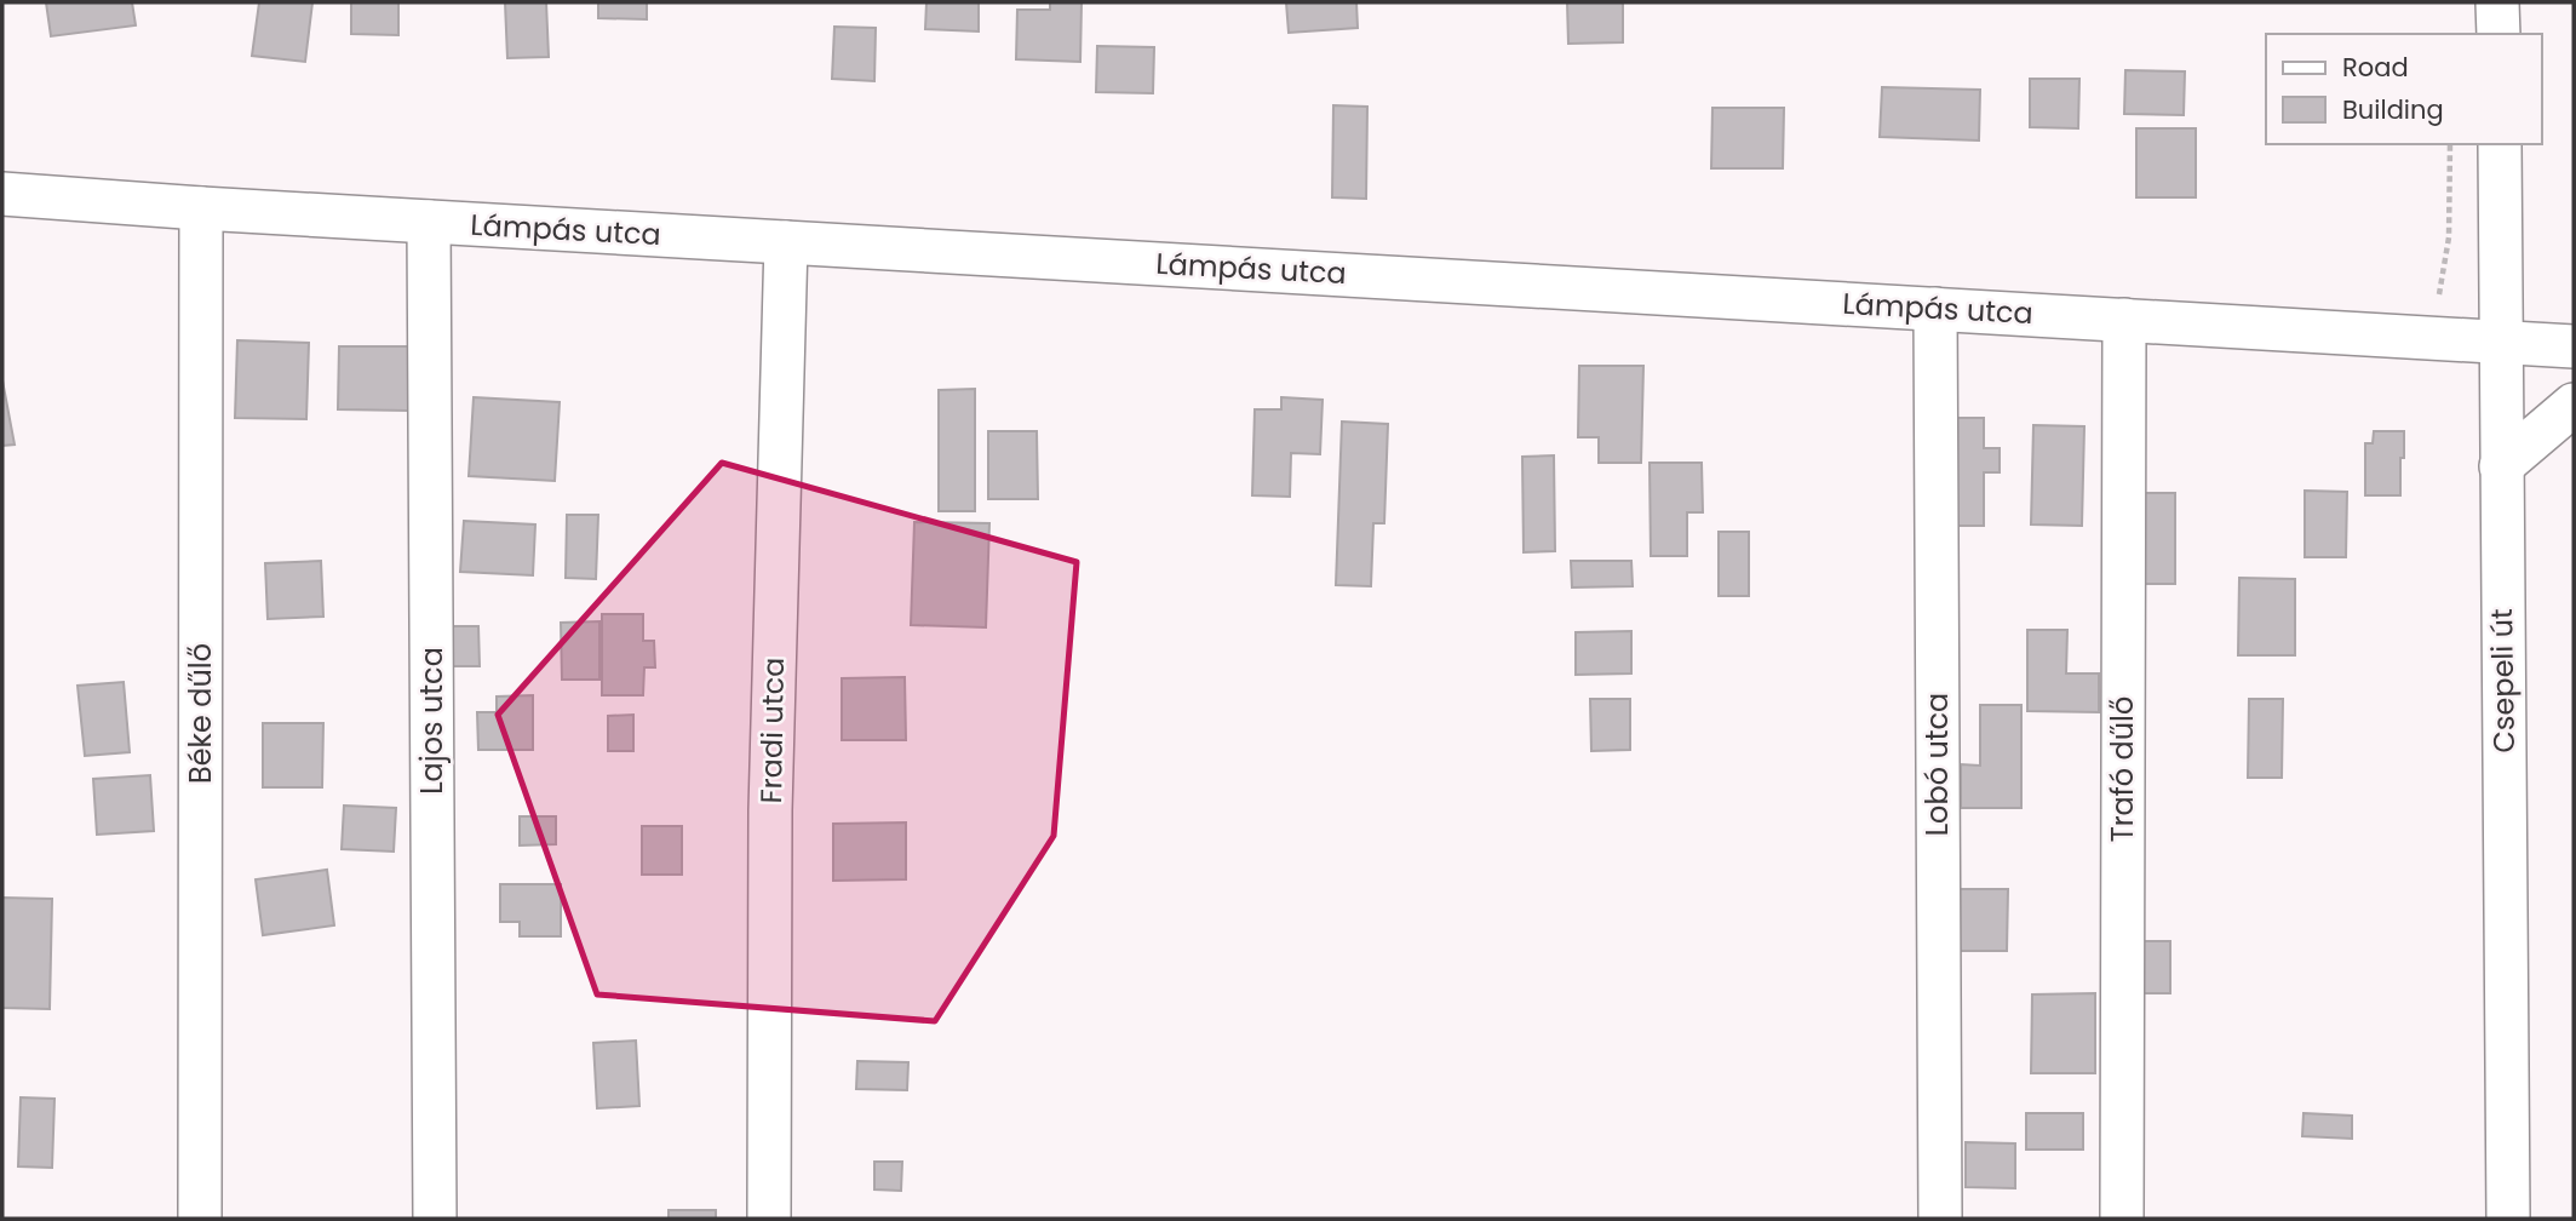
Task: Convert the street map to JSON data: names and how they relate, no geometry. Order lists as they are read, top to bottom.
{
  "streets": {
    "street": [
      "Lámpás utca",
      "Csepeli út",
      "Béke dűlő",
      "Lajos utca",
      "Fradi utca",
      "Lobó utca",
      "Trafó dűlő"
    ]
  },
  "crossings": [
    ["Lámpás utca", "Csepeli út"],
    ["Lámpás utca", "Béke dűlő"],
    ["Lámpás utca", "Lajos utca"],
    ["Lámpás utca", "Fradi utca"],
    ["Lámpás utca", "Lobó utca"],
    ["Lámpás utca", "Trafó dűlő"]
  ],
  "legend": ["Road", "Building"]
}
